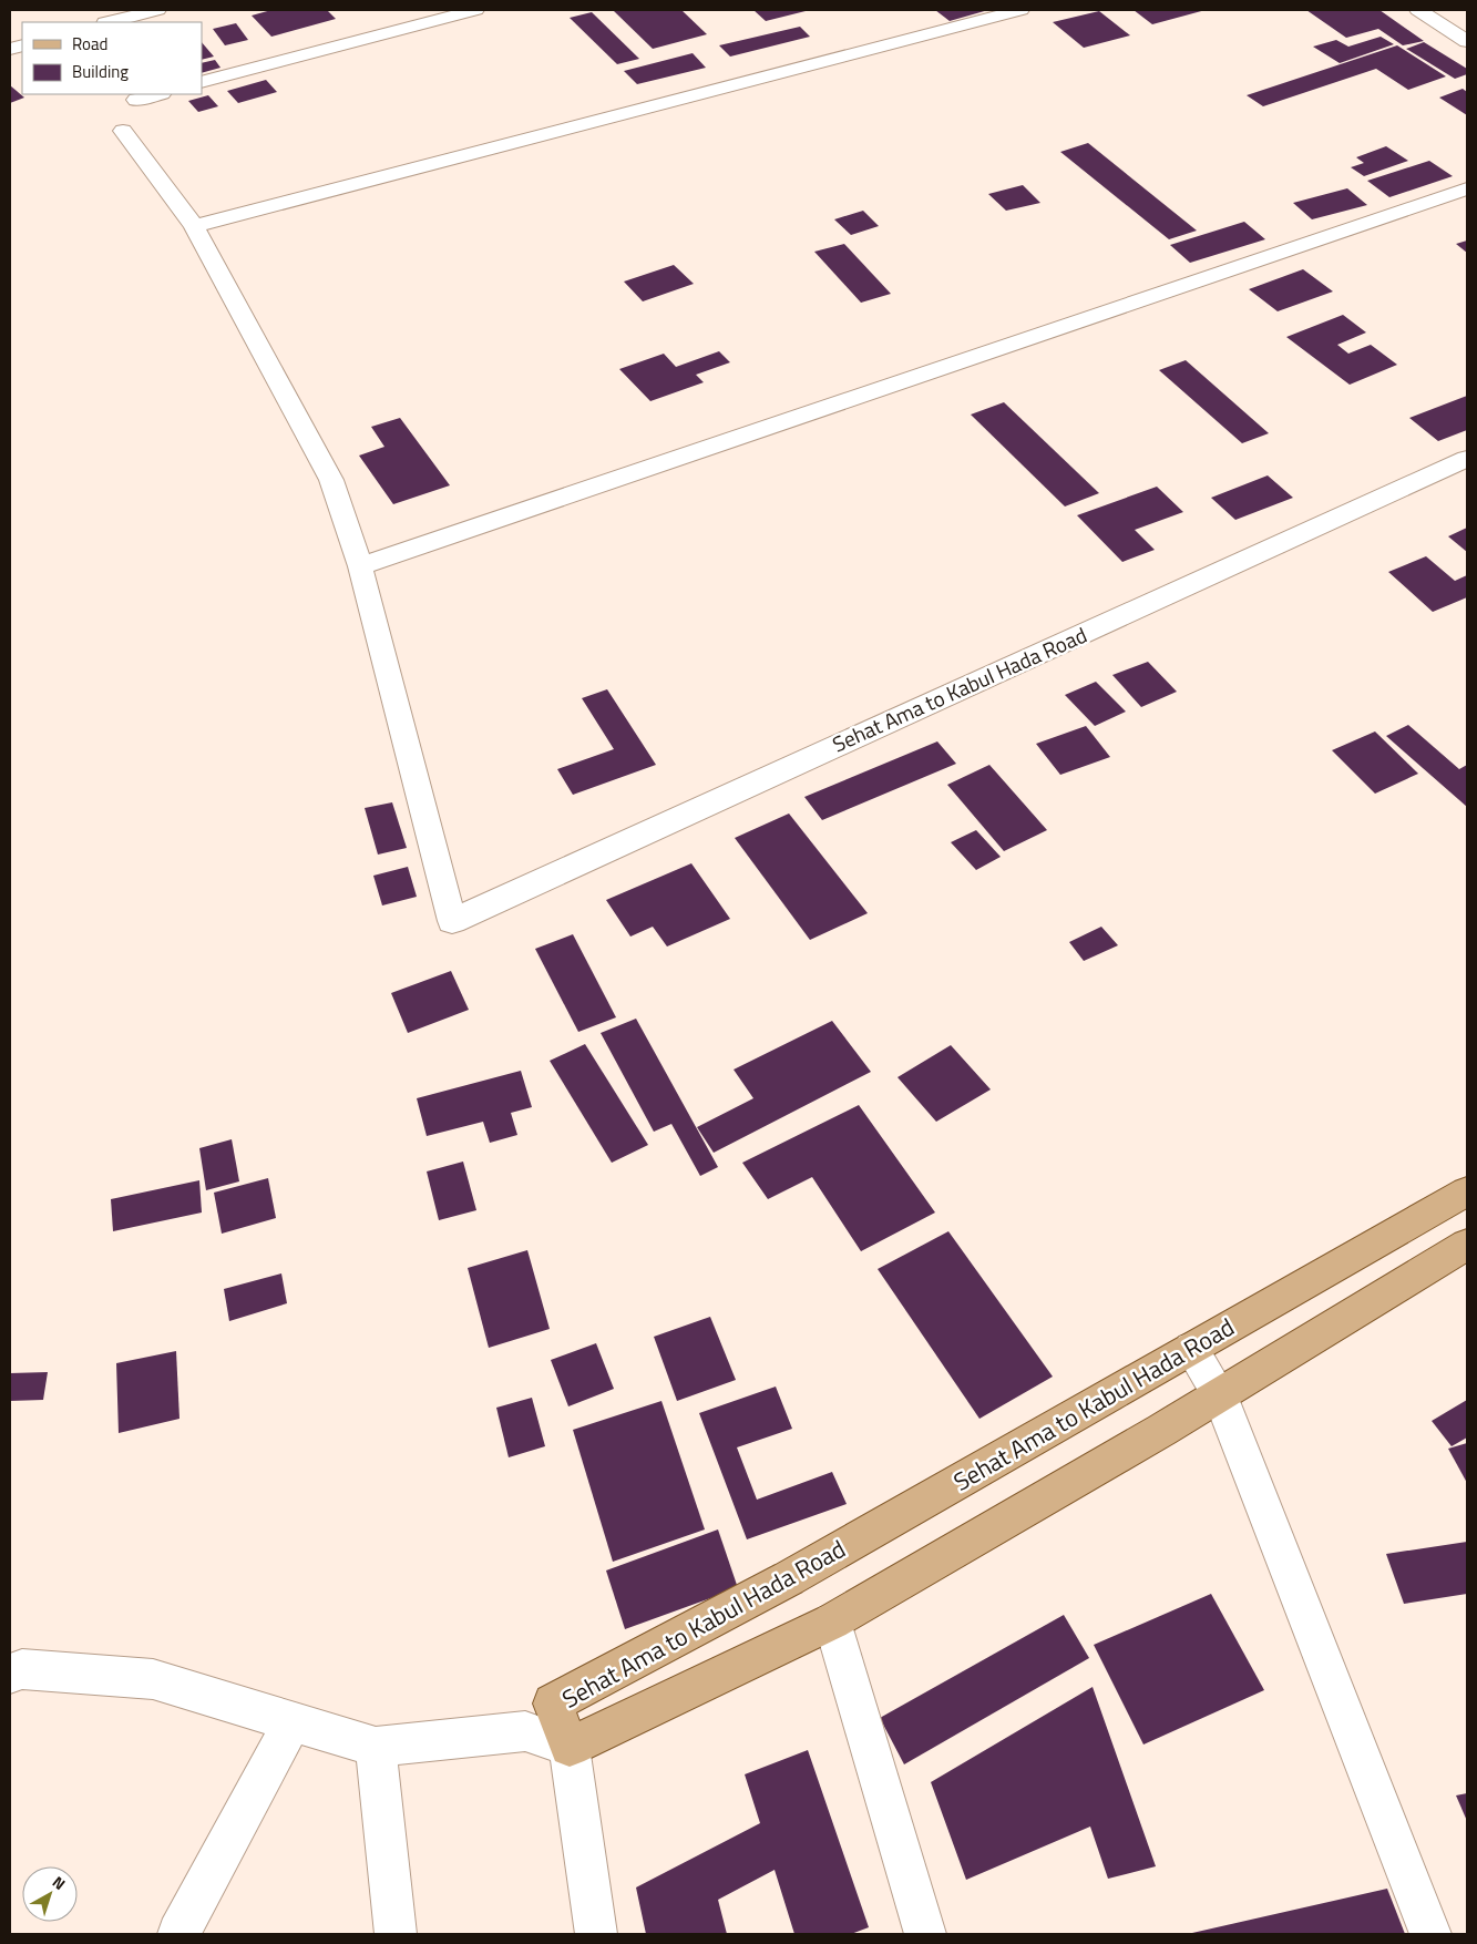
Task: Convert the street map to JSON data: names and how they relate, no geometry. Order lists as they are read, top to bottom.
{
  "streets": {
    "main road": ["Sehat Ama to Kabul Hada Road"]
  },
  "legend": ["Road", "Building"],
  "north": "top right"
}
